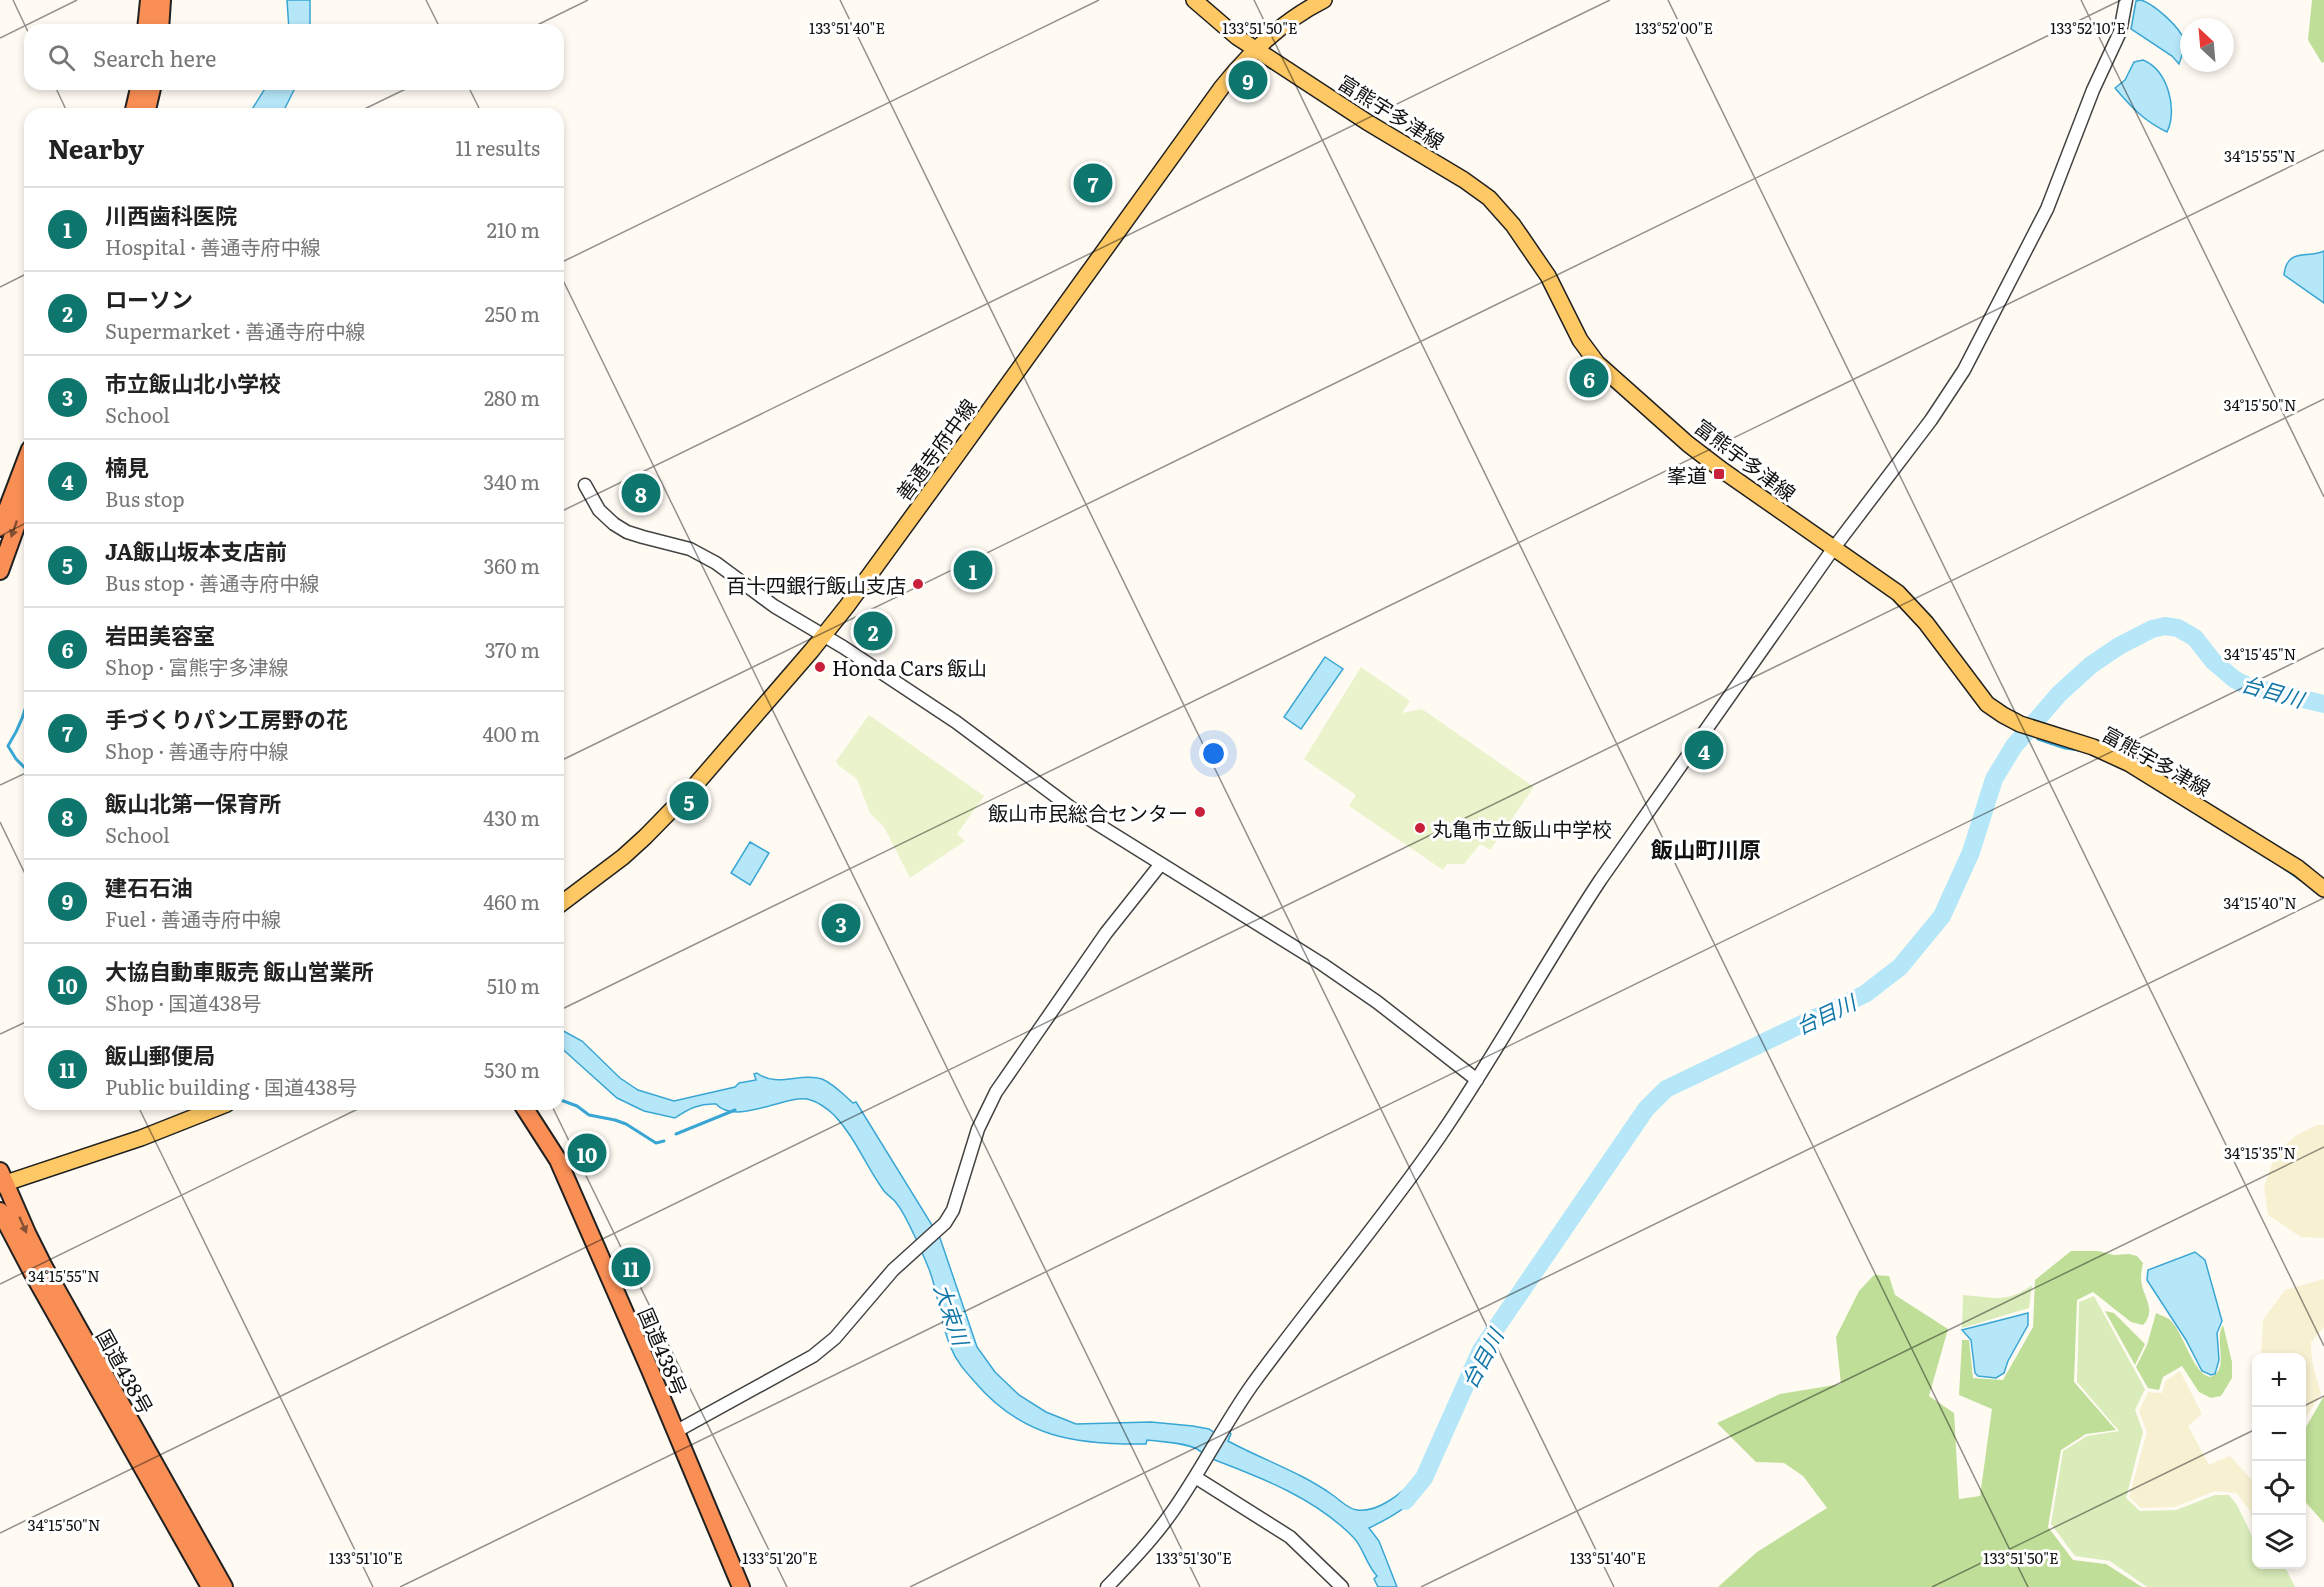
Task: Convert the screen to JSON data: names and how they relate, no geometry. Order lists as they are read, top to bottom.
{
  "streets": {
    "highway": ["国道438号"],
    "main road": ["富熊宇多津線", "善通寺府中線"]
  },
  "crossings": [
    ["富熊宇多津線", "善通寺府中線"]
  ],
  "districts": ["飯山町川原"],
  "water": ["台目川", "大束川"],
  "places": {
    "transit": ["峯道"],
    "other": [
      "百十四銀行飯山支店",
      "Honda Cars 飯山",
      "飯山市民総合センター",
      "丸亀市立飯山中学校"
    ]
  },
  "north": "top left",
  "page": {
    "search": "Search here",
    "pins": [
      "9",
      "7",
      "6",
      "8",
      "1",
      "2",
      "4",
      "5",
      "3",
      "10",
      "11"
    ],
    "heading": ["Nearby", "11 results"],
    "list": [
      {
        "mark": "1",
        "name": "川西歯科医院",
        "note": "Hospital · 善通寺府中線",
        "value": "210 m"
      },
      {
        "mark": "2",
        "name": "ローソン",
        "note": "Supermarket · 善通寺府中線",
        "value": "250 m"
      },
      {
        "mark": "3",
        "name": "市立飯山北小学校",
        "note": "School",
        "value": "280 m"
      },
      {
        "mark": "4",
        "name": "楠見",
        "note": "Bus stop",
        "value": "340 m"
      },
      {
        "mark": "5",
        "name": "JA飯山坂本支店前",
        "note": "Bus stop · 善通寺府中線",
        "value": "360 m"
      },
      {
        "mark": "6",
        "name": "岩田美容室",
        "note": "Shop · 富熊宇多津線",
        "value": "370 m"
      },
      {
        "mark": "7",
        "name": "手づくりパン工房野の花",
        "note": "Shop · 善通寺府中線",
        "value": "400 m"
      },
      {
        "mark": "8",
        "name": "飯山北第一保育所",
        "note": "School",
        "value": "430 m"
      },
      {
        "mark": "9",
        "name": "建石石油",
        "note": "Fuel · 善通寺府中線",
        "value": "460 m"
      },
      {
        "mark": "10",
        "name": "大協自動車販売 飯山営業所",
        "note": "Shop · 国道438号",
        "value": "510 m"
      },
      {
        "mark": "11",
        "name": "飯山郵便局",
        "note": "Public building · 国道438号",
        "value": "530 m"
      }
    ],
    "map_buttons": ["+", "−"]
  },
  "coordinates": [
    "133°51'40\"E",
    "133°51'50\"E",
    "133°52'00\"E",
    "133°52'10\"E",
    "34°15'55\"N",
    "34°15'50\"N",
    "34°15'45\"N",
    "34°15'40\"N",
    "34°15'35\"N",
    "133°51'10\"E",
    "133°51'20\"E",
    "133°51'30\"E"
  ]
}
